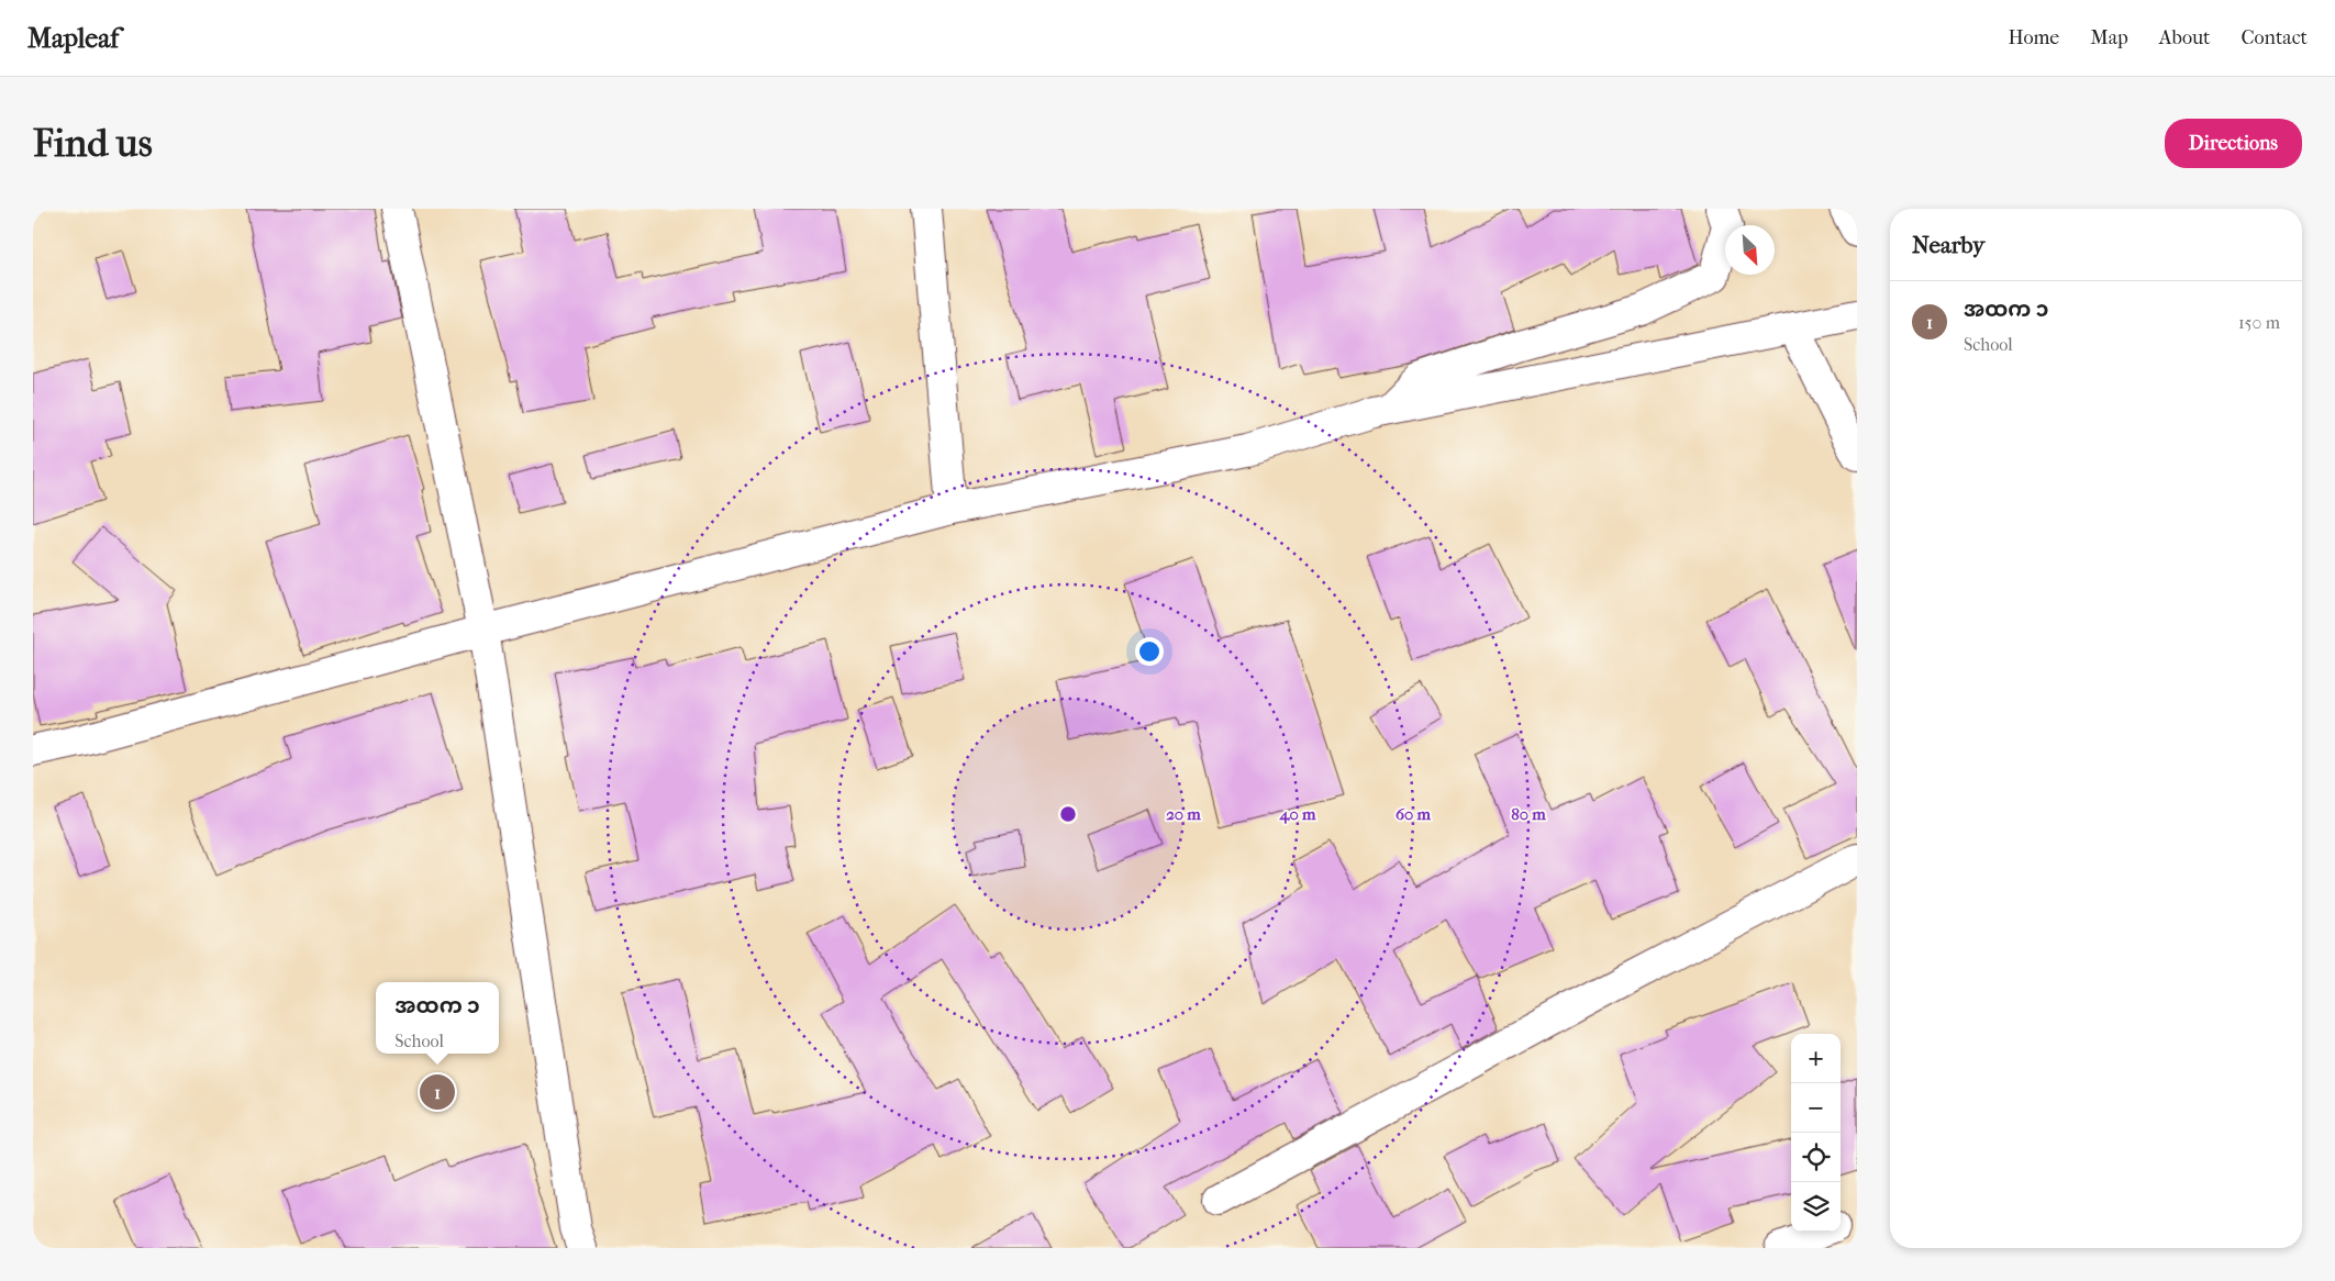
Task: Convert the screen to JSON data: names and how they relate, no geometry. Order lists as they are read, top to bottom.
{
  "north": "bottom right",
  "page": {
    "header": "Mapleaf",
    "nav": [
      "Home",
      "Map",
      "About",
      "Contact"
    ],
    "buttons": "Directions",
    "title": "Find us",
    "heading": "Nearby",
    "list": [
      {
        "mark": "1",
        "name": "အထက ၁",
        "note": "School",
        "value": "150 m"
      }
    ],
    "popup": ["အထက ၁", "School"],
    "map_buttons": ["+", "−"],
    "pins": "1"
  },
  "rings": [
    "20 m",
    "40 m",
    "60 m",
    "80 m"
  ]
}
